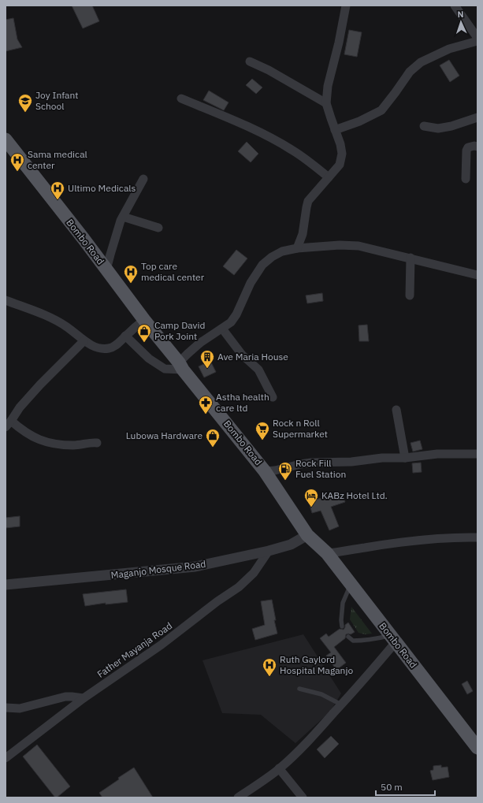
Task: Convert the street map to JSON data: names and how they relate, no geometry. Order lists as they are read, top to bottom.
{
  "streets": {
    "main road": ["Bombo Road"],
    "street": ["Maganjo Mosque Road", "Father Mayanja Road"]
  },
  "crossings": [
    ["Bombo Road", "Maganjo Mosque Road"],
    ["Maganjo Mosque Road", "Father Mayanja Road"]
  ],
  "places": {
    "school or university": ["Joy Infant School"],
    "hospital": [
      "Sama medical center",
      "Ultimo Medicals",
      "Top care medical center",
      "Ruth Gaylord Hospital Maganjo"
    ],
    "shop": ["Camp David Pork Joint", "Lubowa Hardware"],
    "building": ["Ave Maria House"],
    "pharmacy": ["Astha health care ltd"],
    "supermarket": ["Rock n Roll Supermarket"],
    "fuel station": ["Rock Fill Fuel Station"],
    "hotel": ["KABz Hotel Ltd."]
  },
  "scale_bar": "50 m",
  "north": "top"
}
